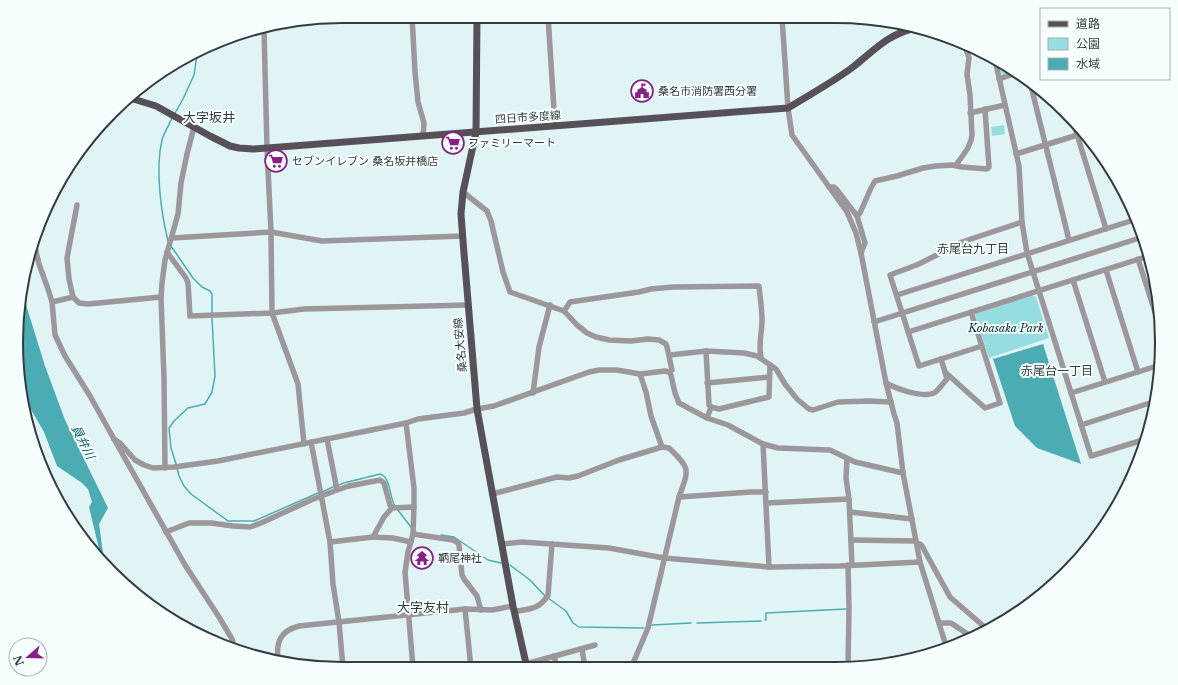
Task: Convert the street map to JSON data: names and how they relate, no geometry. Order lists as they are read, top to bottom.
{
  "streets": {
    "main road": ["四日市多度線", "桑名大安線"]
  },
  "crossings": [
    ["四日市多度線", "桑名大安線"]
  ],
  "districts": [
    "大字坂井",
    "赤尾台九丁目",
    "赤尾台一丁目",
    "大字友村"
  ],
  "water": ["員弁川"],
  "parks": ["Kobasaka Park"],
  "places": {
    "public building": ["桑名市消防署西分署"],
    "supermarket": ["ファミリーマート", "セブンイレブン 桑名坂井橋店"],
    "temple": ["鞆尾神社"]
  },
  "legend": ["道路", "公園", "水域"],
  "north": "left"
}
